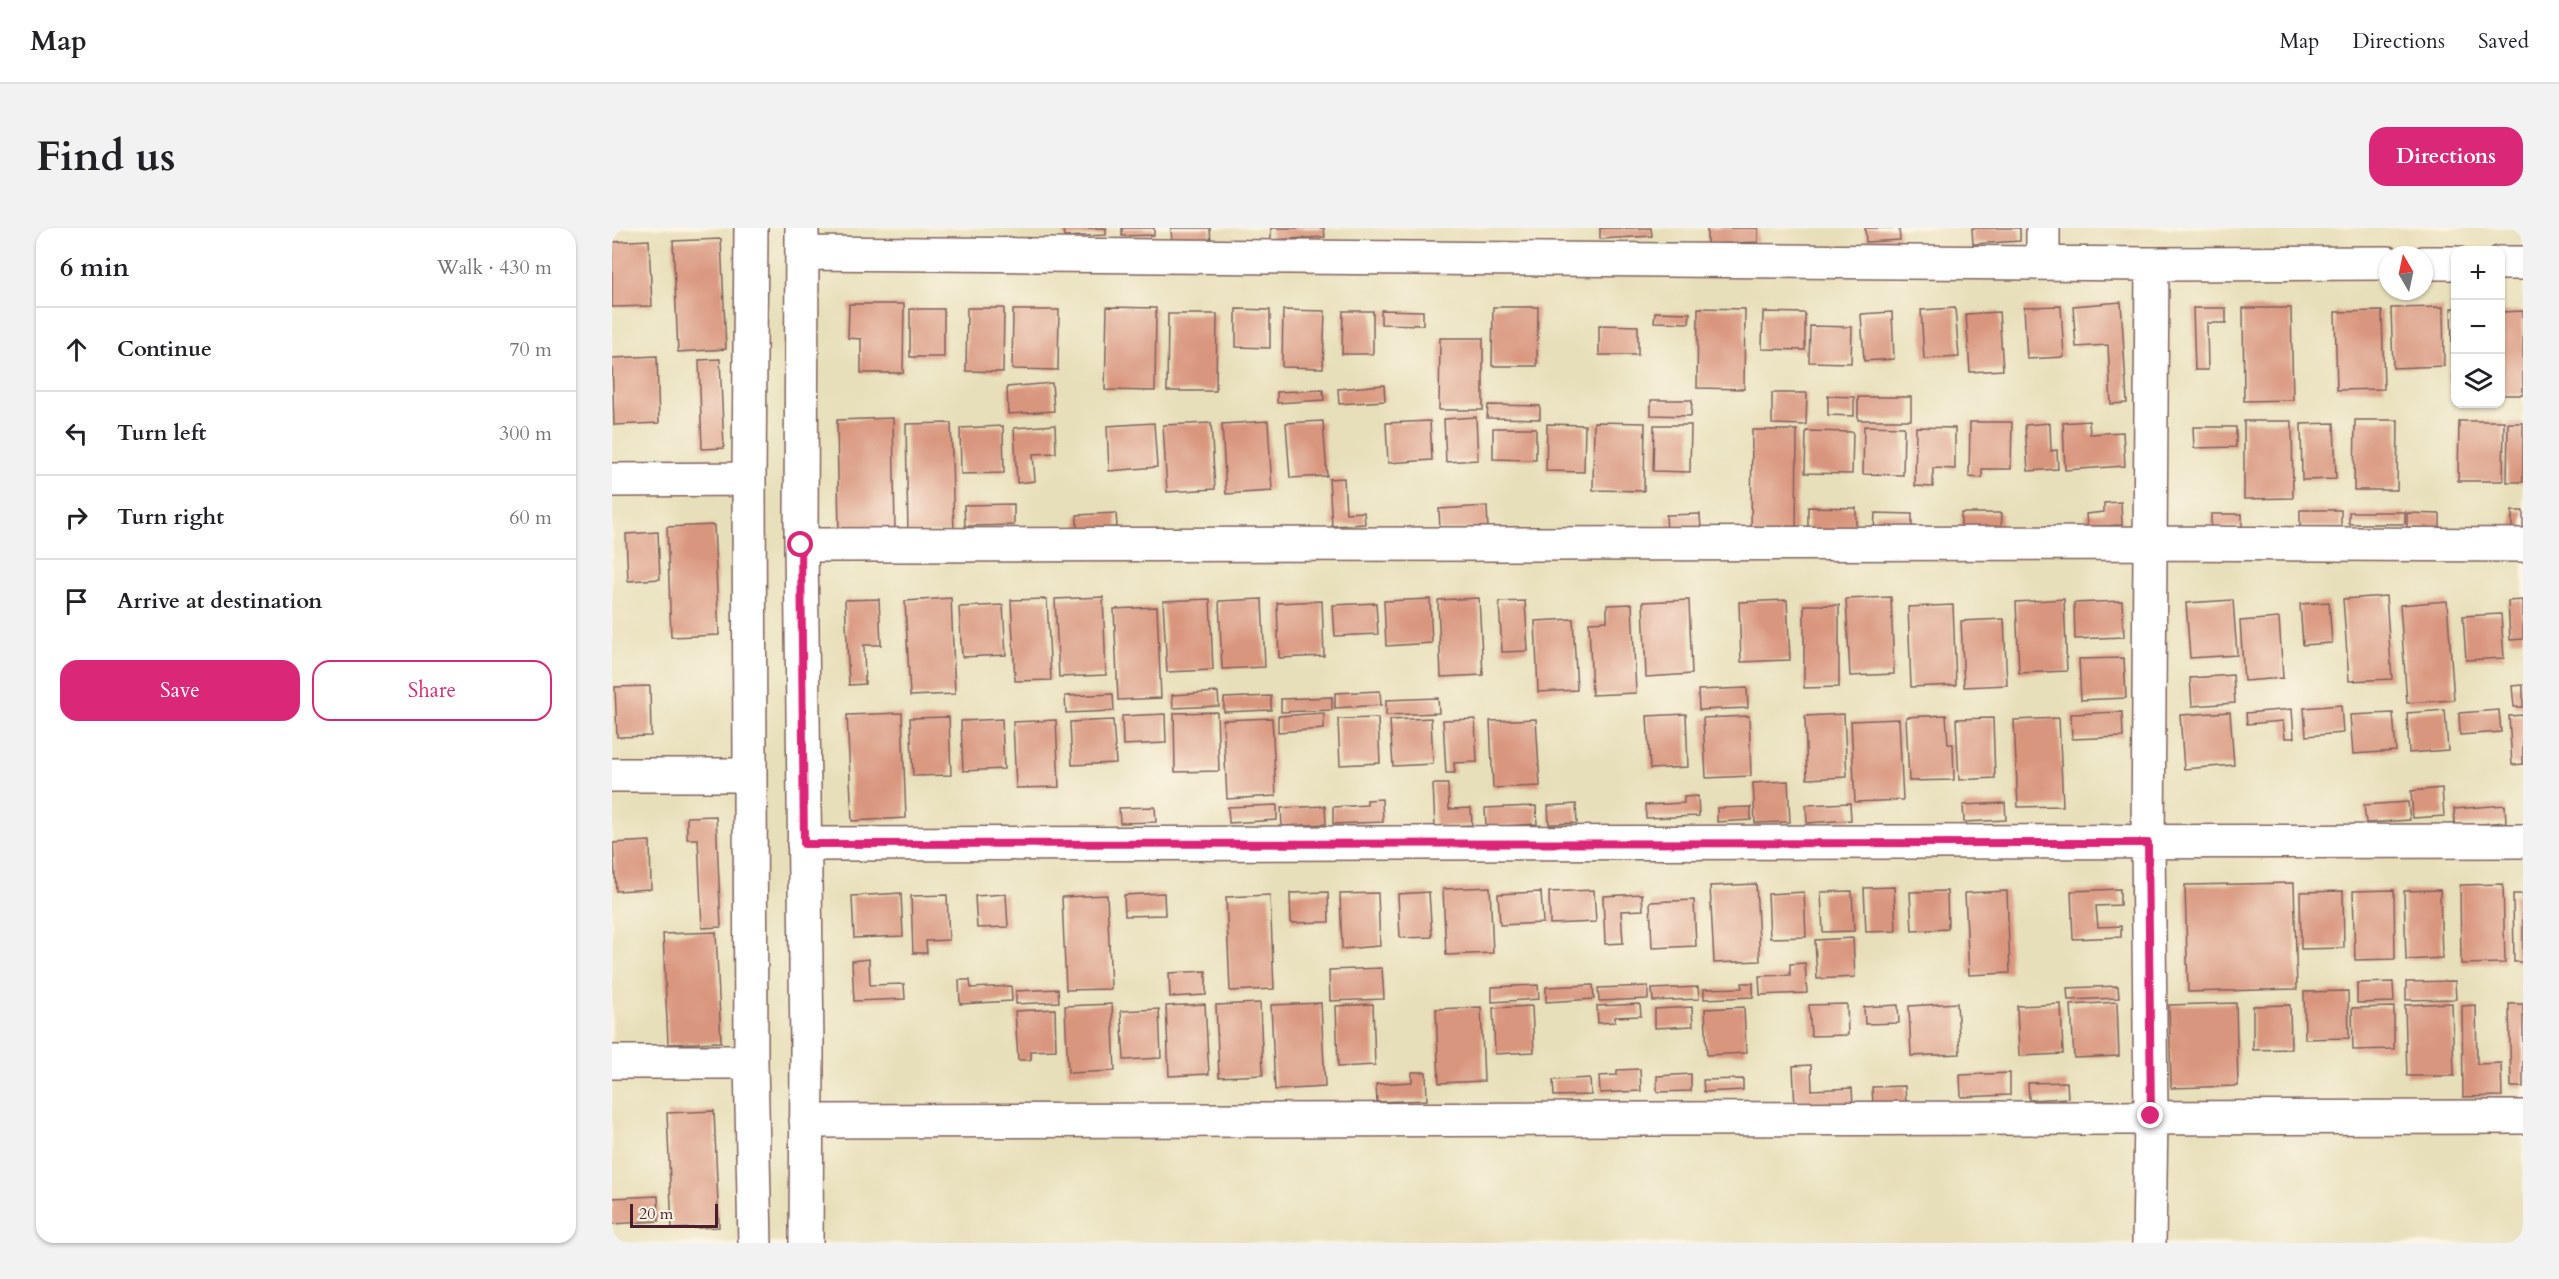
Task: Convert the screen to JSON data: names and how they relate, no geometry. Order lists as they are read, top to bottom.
{
  "scale_bar": "20 m",
  "north": "top",
  "page": {
    "header": "Map",
    "nav": ["Map", "Directions", "Saved"],
    "buttons": [
      "Directions",
      ["Save", "Share"]
    ],
    "title": "Find us",
    "heading": ["6 min", "Walk · 430 m"],
    "map_buttons": ["+", "−"],
    "list": [
      ["Continue", "70 m"],
      ["Turn left", "300 m"],
      ["Turn right", "60 m"],
      "Arrive at destination"
    ],
    "scale": "20 m"
  }
}
